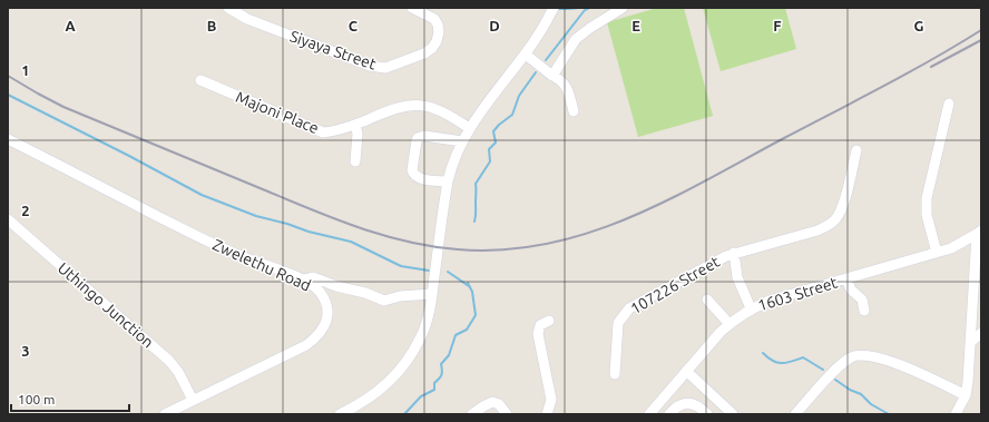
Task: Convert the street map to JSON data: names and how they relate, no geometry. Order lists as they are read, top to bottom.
{
  "streets": {
    "street": [
      "Siyaya Street",
      "Majoni Place",
      "Zwelethu Road",
      "107226 Street",
      "1603 Street",
      "Uthingo Junction"
    ]
  },
  "crossings": [
    ["Zwelethu Road", "Uthingo Junction"],
    ["107226 Street", "1603 Street"]
  ],
  "scale_bar": "100 m",
  "grid": {
    "columns": [
      "A",
      "B",
      "C",
      "D",
      "E",
      "F",
      "G"
    ],
    "rows": ["1", "2", "3"]
  }
}
